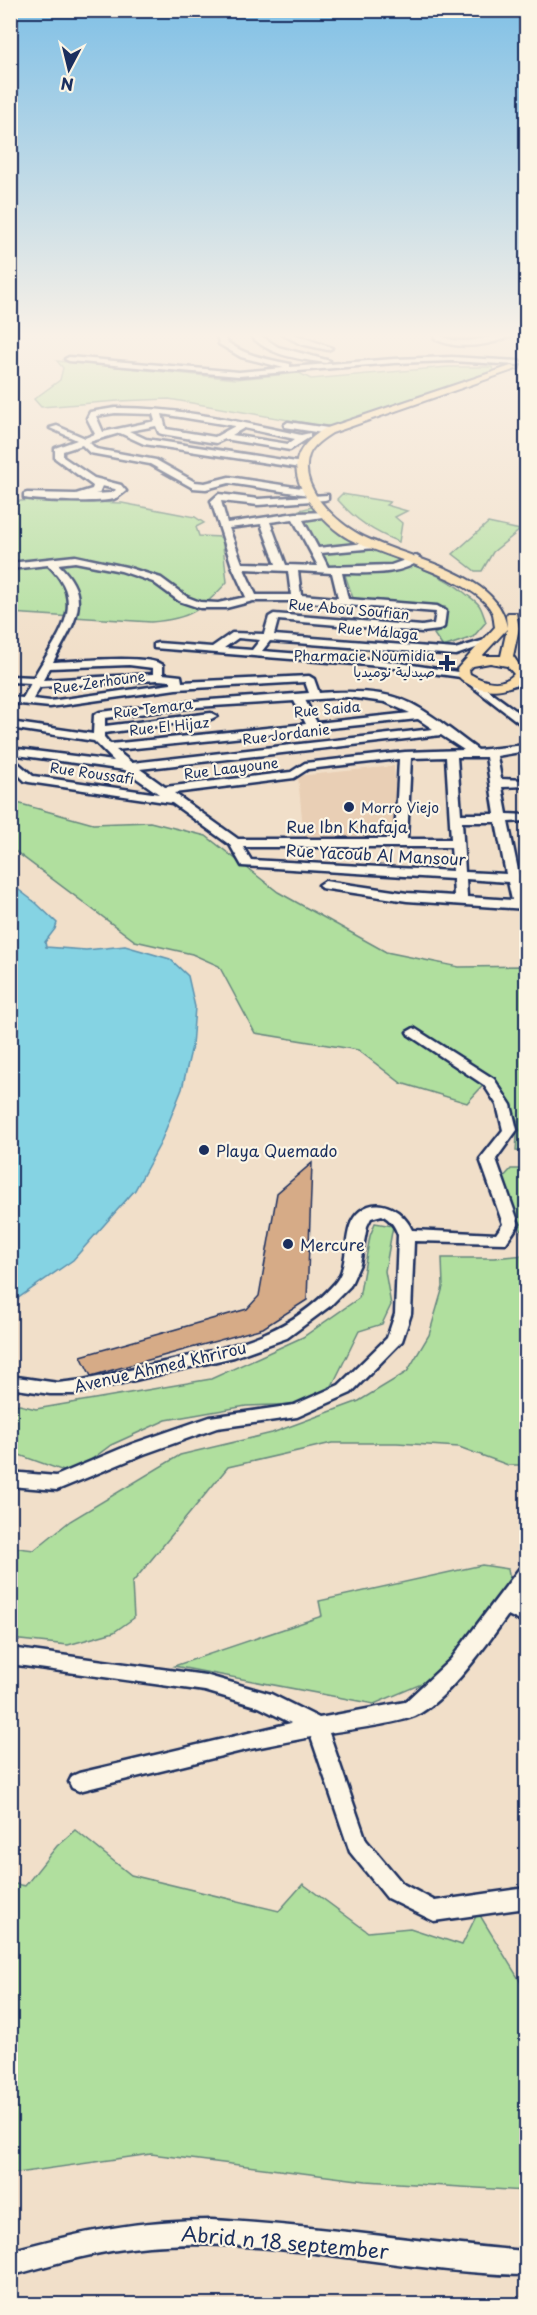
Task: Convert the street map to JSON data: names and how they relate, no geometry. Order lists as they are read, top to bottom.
{
  "streets": {
    "street": [
      "Rue Abou Soufian",
      "Rue Málaga",
      "Rue Zerhoune",
      "Rue Temara",
      "Rue Saida",
      "Rue El Hijaz",
      "Rue Jordanie",
      "Rue Laayoune",
      "Rue Roussafi",
      "Rue Ibn Khafaja",
      "Rue Yacoub Al Mansour",
      "Avenue Ahmed Khrirou",
      "Abrid n 18 september"
    ]
  },
  "crossings": [
    ["Rue Abou Soufian", "Rue Málaga"],
    ["Rue Temara", "Rue El Hijaz"],
    ["Rue Saida", "Rue El Hijaz"],
    ["Rue Ibn Khafaja", "Rue Yacoub Al Mansour"]
  ],
  "places": {
    "health": ["Pharmacie Noumidia صيدلية نوميديا"],
    "other": ["Morro Viejo", "Playa Quemado", "Mercure"]
  },
  "north": "bottom"
}
